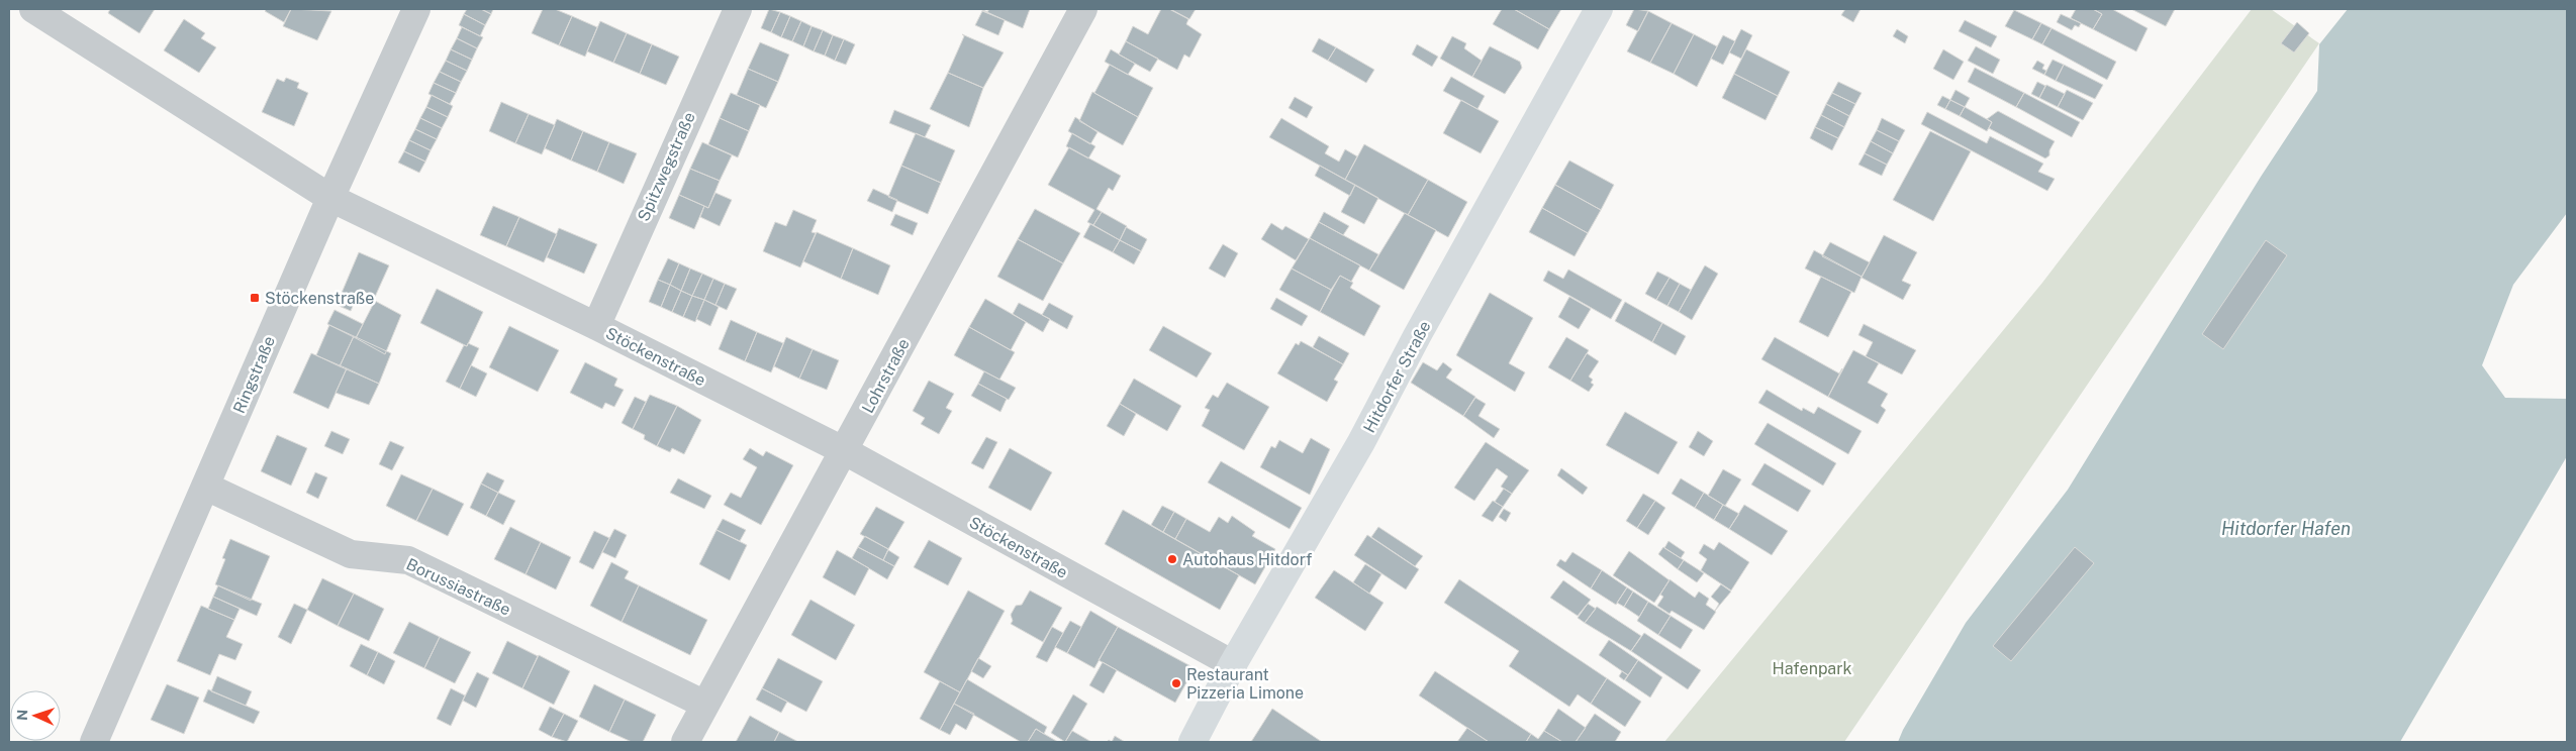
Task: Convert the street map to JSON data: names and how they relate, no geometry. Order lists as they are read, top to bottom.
{
  "streets": {
    "street": [
      "Spitzwegstraße",
      "Stöckenstraße",
      "Ringstraße",
      "Lohrstraße",
      "Hitdorfer Straße",
      "Borussiastraße"
    ]
  },
  "crossings": [
    ["Spitzwegstraße", "Stöckenstraße"],
    ["Stöckenstraße", "Ringstraße"],
    ["Stöckenstraße", "Lohrstraße"],
    ["Stöckenstraße", "Hitdorfer Straße"],
    ["Ringstraße", "Borussiastraße"],
    ["Lohrstraße", "Borussiastraße"]
  ],
  "water": ["Hitdorfer Hafen"],
  "parks": ["Hafenpark"],
  "places": {
    "transit": ["Stöckenstraße"],
    "other": ["Autohaus Hitdorf", "Restaurant Pizzeria Limone"]
  },
  "north": "left"
}
